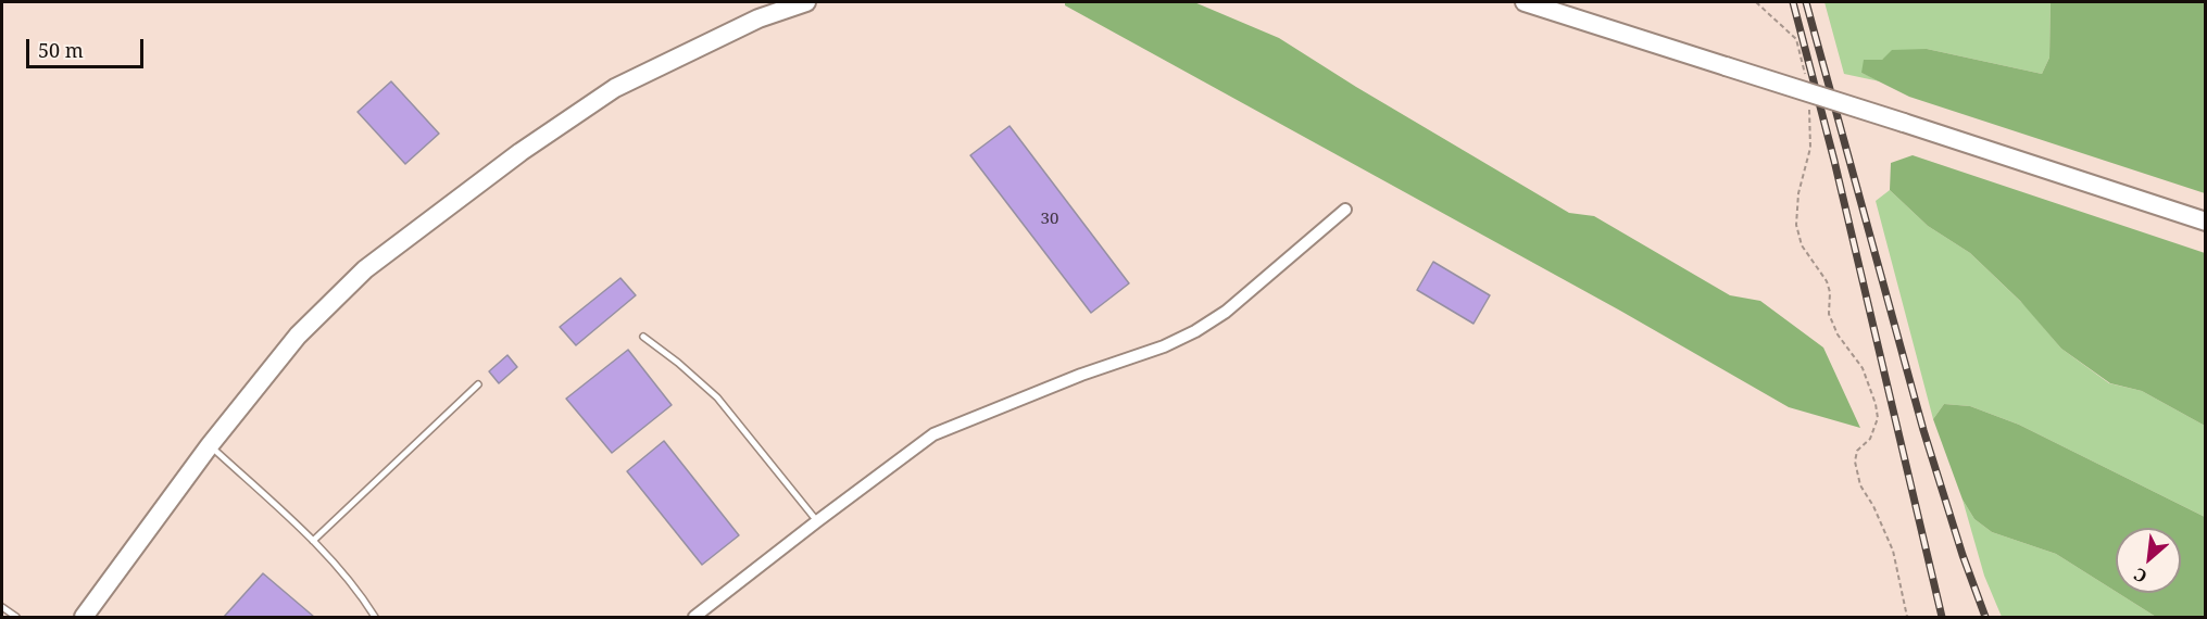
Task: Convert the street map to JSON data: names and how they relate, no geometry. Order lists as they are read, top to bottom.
{
  "house_numbers": ["30"],
  "scale_bar": "50 m",
  "north": "bottom left"
}
